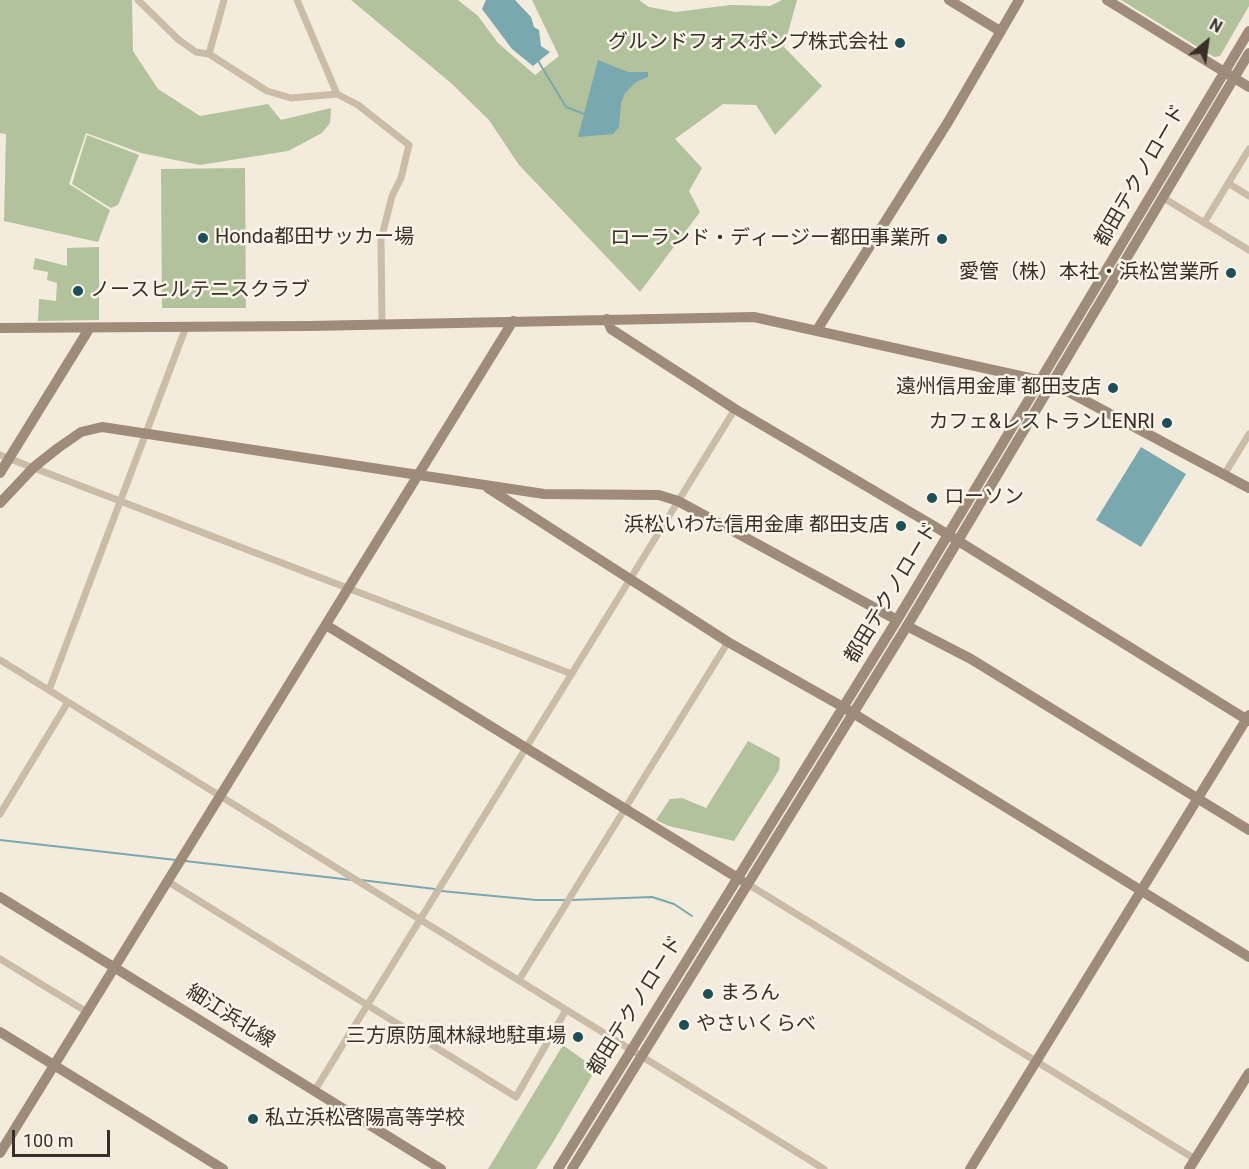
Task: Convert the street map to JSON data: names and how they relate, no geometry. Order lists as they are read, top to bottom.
{
  "streets": {
    "street": ["都田テクノロード", "細江浜北線"]
  },
  "places": [
    "グルンドフォスポンプ株式会社",
    "Honda都田サッカー場",
    "ローランド・ディージー都田事業所",
    "愛管（株）本社・浜松営業所",
    "ノースヒルテニスクラブ",
    "遠州信用金庫 都田支店",
    "カフェ&レストランLENRI",
    "ローソン",
    "浜松いわた信用金庫 都田支店",
    "まろん",
    "やさいくらべ",
    "三方原防風林緑地駐車場",
    "私立浜松啓陽高等学校"
  ],
  "scale_bar": "100 m",
  "north": "top right"
}
